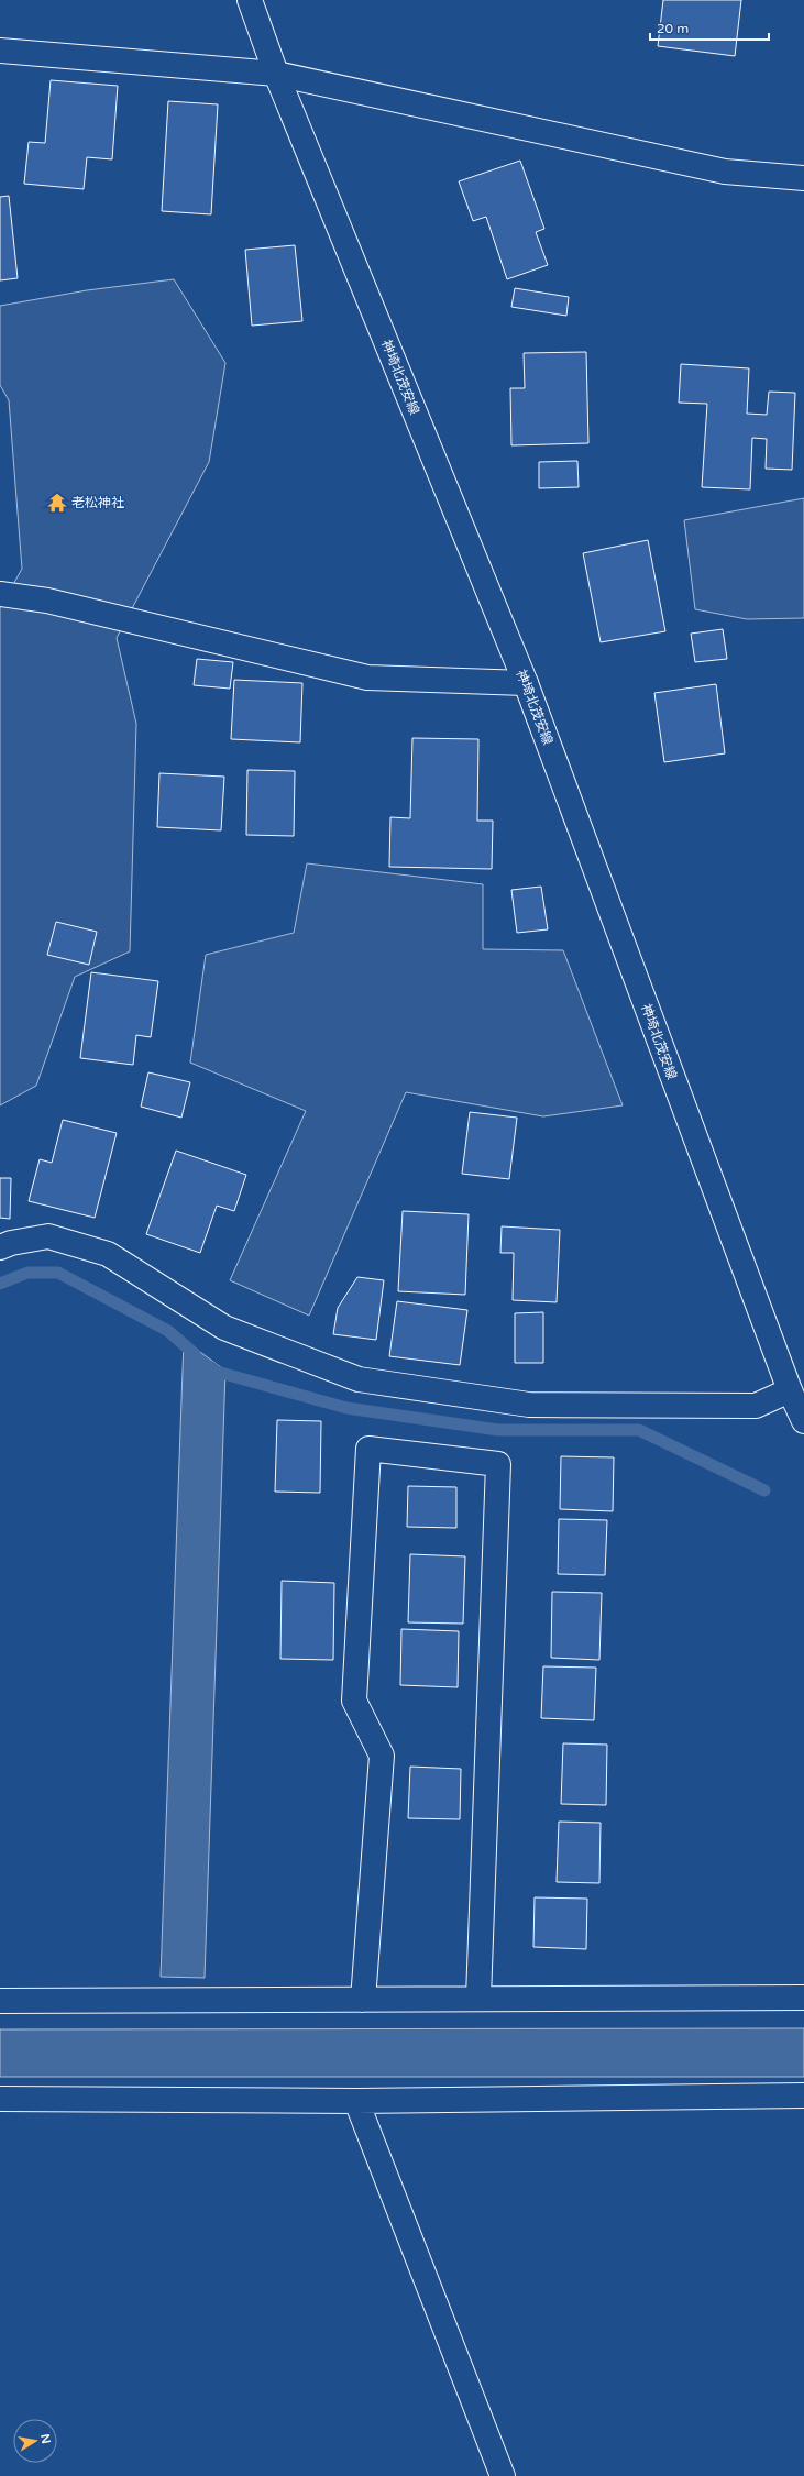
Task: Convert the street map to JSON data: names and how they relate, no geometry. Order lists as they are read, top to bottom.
{
  "streets": {
    "street": ["神埼北茂安線"]
  },
  "places": {
    "temple": ["老松神社"]
  },
  "scale_bar": "20 m",
  "north": "right"
}
